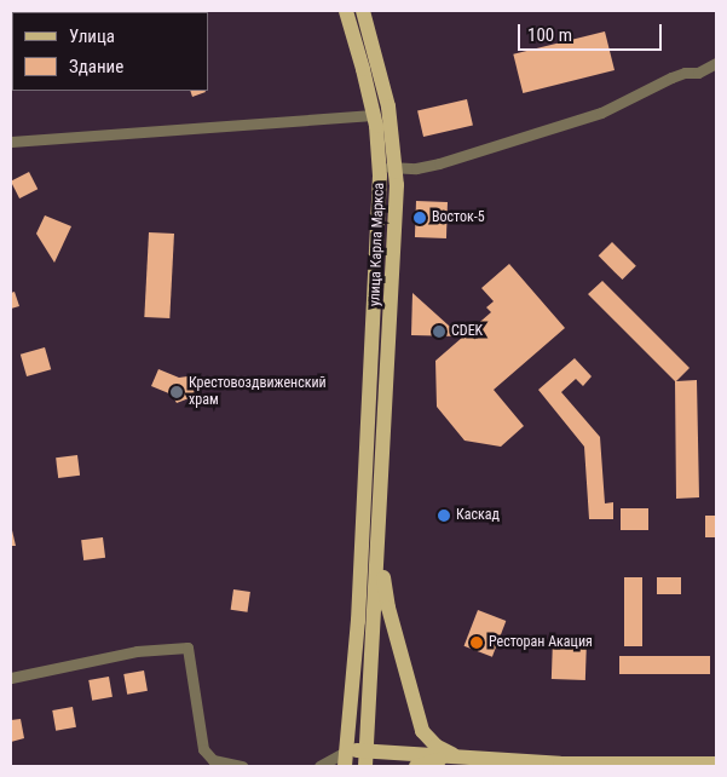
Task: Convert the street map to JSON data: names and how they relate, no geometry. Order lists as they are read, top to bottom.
{
  "streets": {
    "main road": ["улица Карла Маркса"]
  },
  "places": [
    "Восток-5",
    "CDEK",
    "Крестовоздвиженский храм",
    "Каскад",
    "Ресторан Акация"
  ],
  "legend": ["Улица", "Здание"],
  "scale_bar": "100 m"
}
